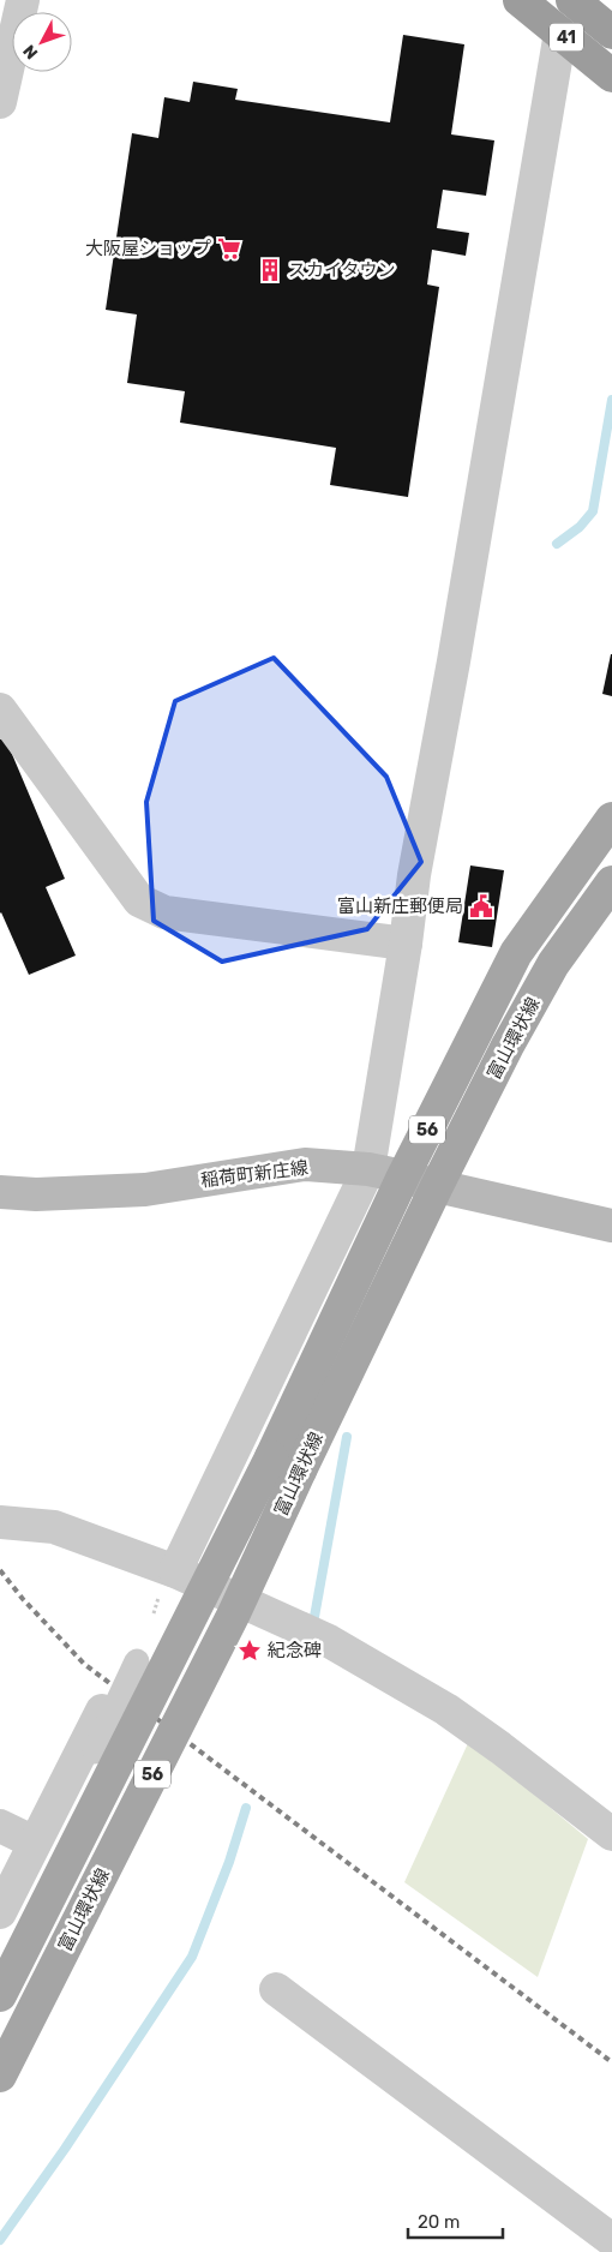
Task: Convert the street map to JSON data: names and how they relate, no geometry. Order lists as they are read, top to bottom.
{
  "streets": {
    "highway": ["41"],
    "main road": ["富山環状線", "56", "稲荷町新庄線"]
  },
  "crossings": [
    ["富山環状線", "稲荷町新庄線"]
  ],
  "places": {
    "supermarket": ["大阪屋ショップ"],
    "building": ["スカイタウン"],
    "public building": ["富山新庄郵便局"],
    "place": ["紀念碑"]
  },
  "scale_bar": "20 m",
  "north": "bottom left"
}
